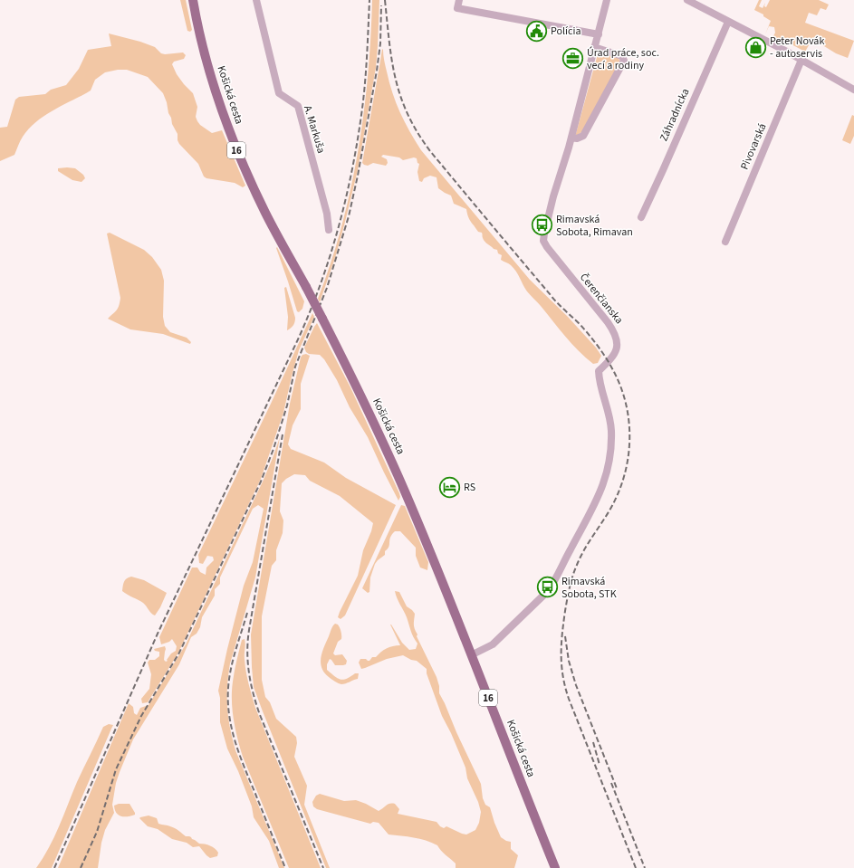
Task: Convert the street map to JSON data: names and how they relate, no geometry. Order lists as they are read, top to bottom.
{
  "streets": {
    "main road": ["Košická cesta", "16"],
    "street": [
      "Záhradnícka",
      "A. Markuša",
      "Pivovarská",
      "Čerenčianska"
    ]
  },
  "crossings": [
    ["Košická cesta", "Čerenčianska"]
  ],
  "places": {
    "public building": ["Polícia"],
    "shop": ["Peter Novák - autoservis"],
    "office": ["Úrad práce, soc. vecí a rodiny"],
    "bus stop": ["Rimavská Sobota, Rimavan", "Rimavská Sobota, STK"],
    "hotel": ["RS"]
  }
}
